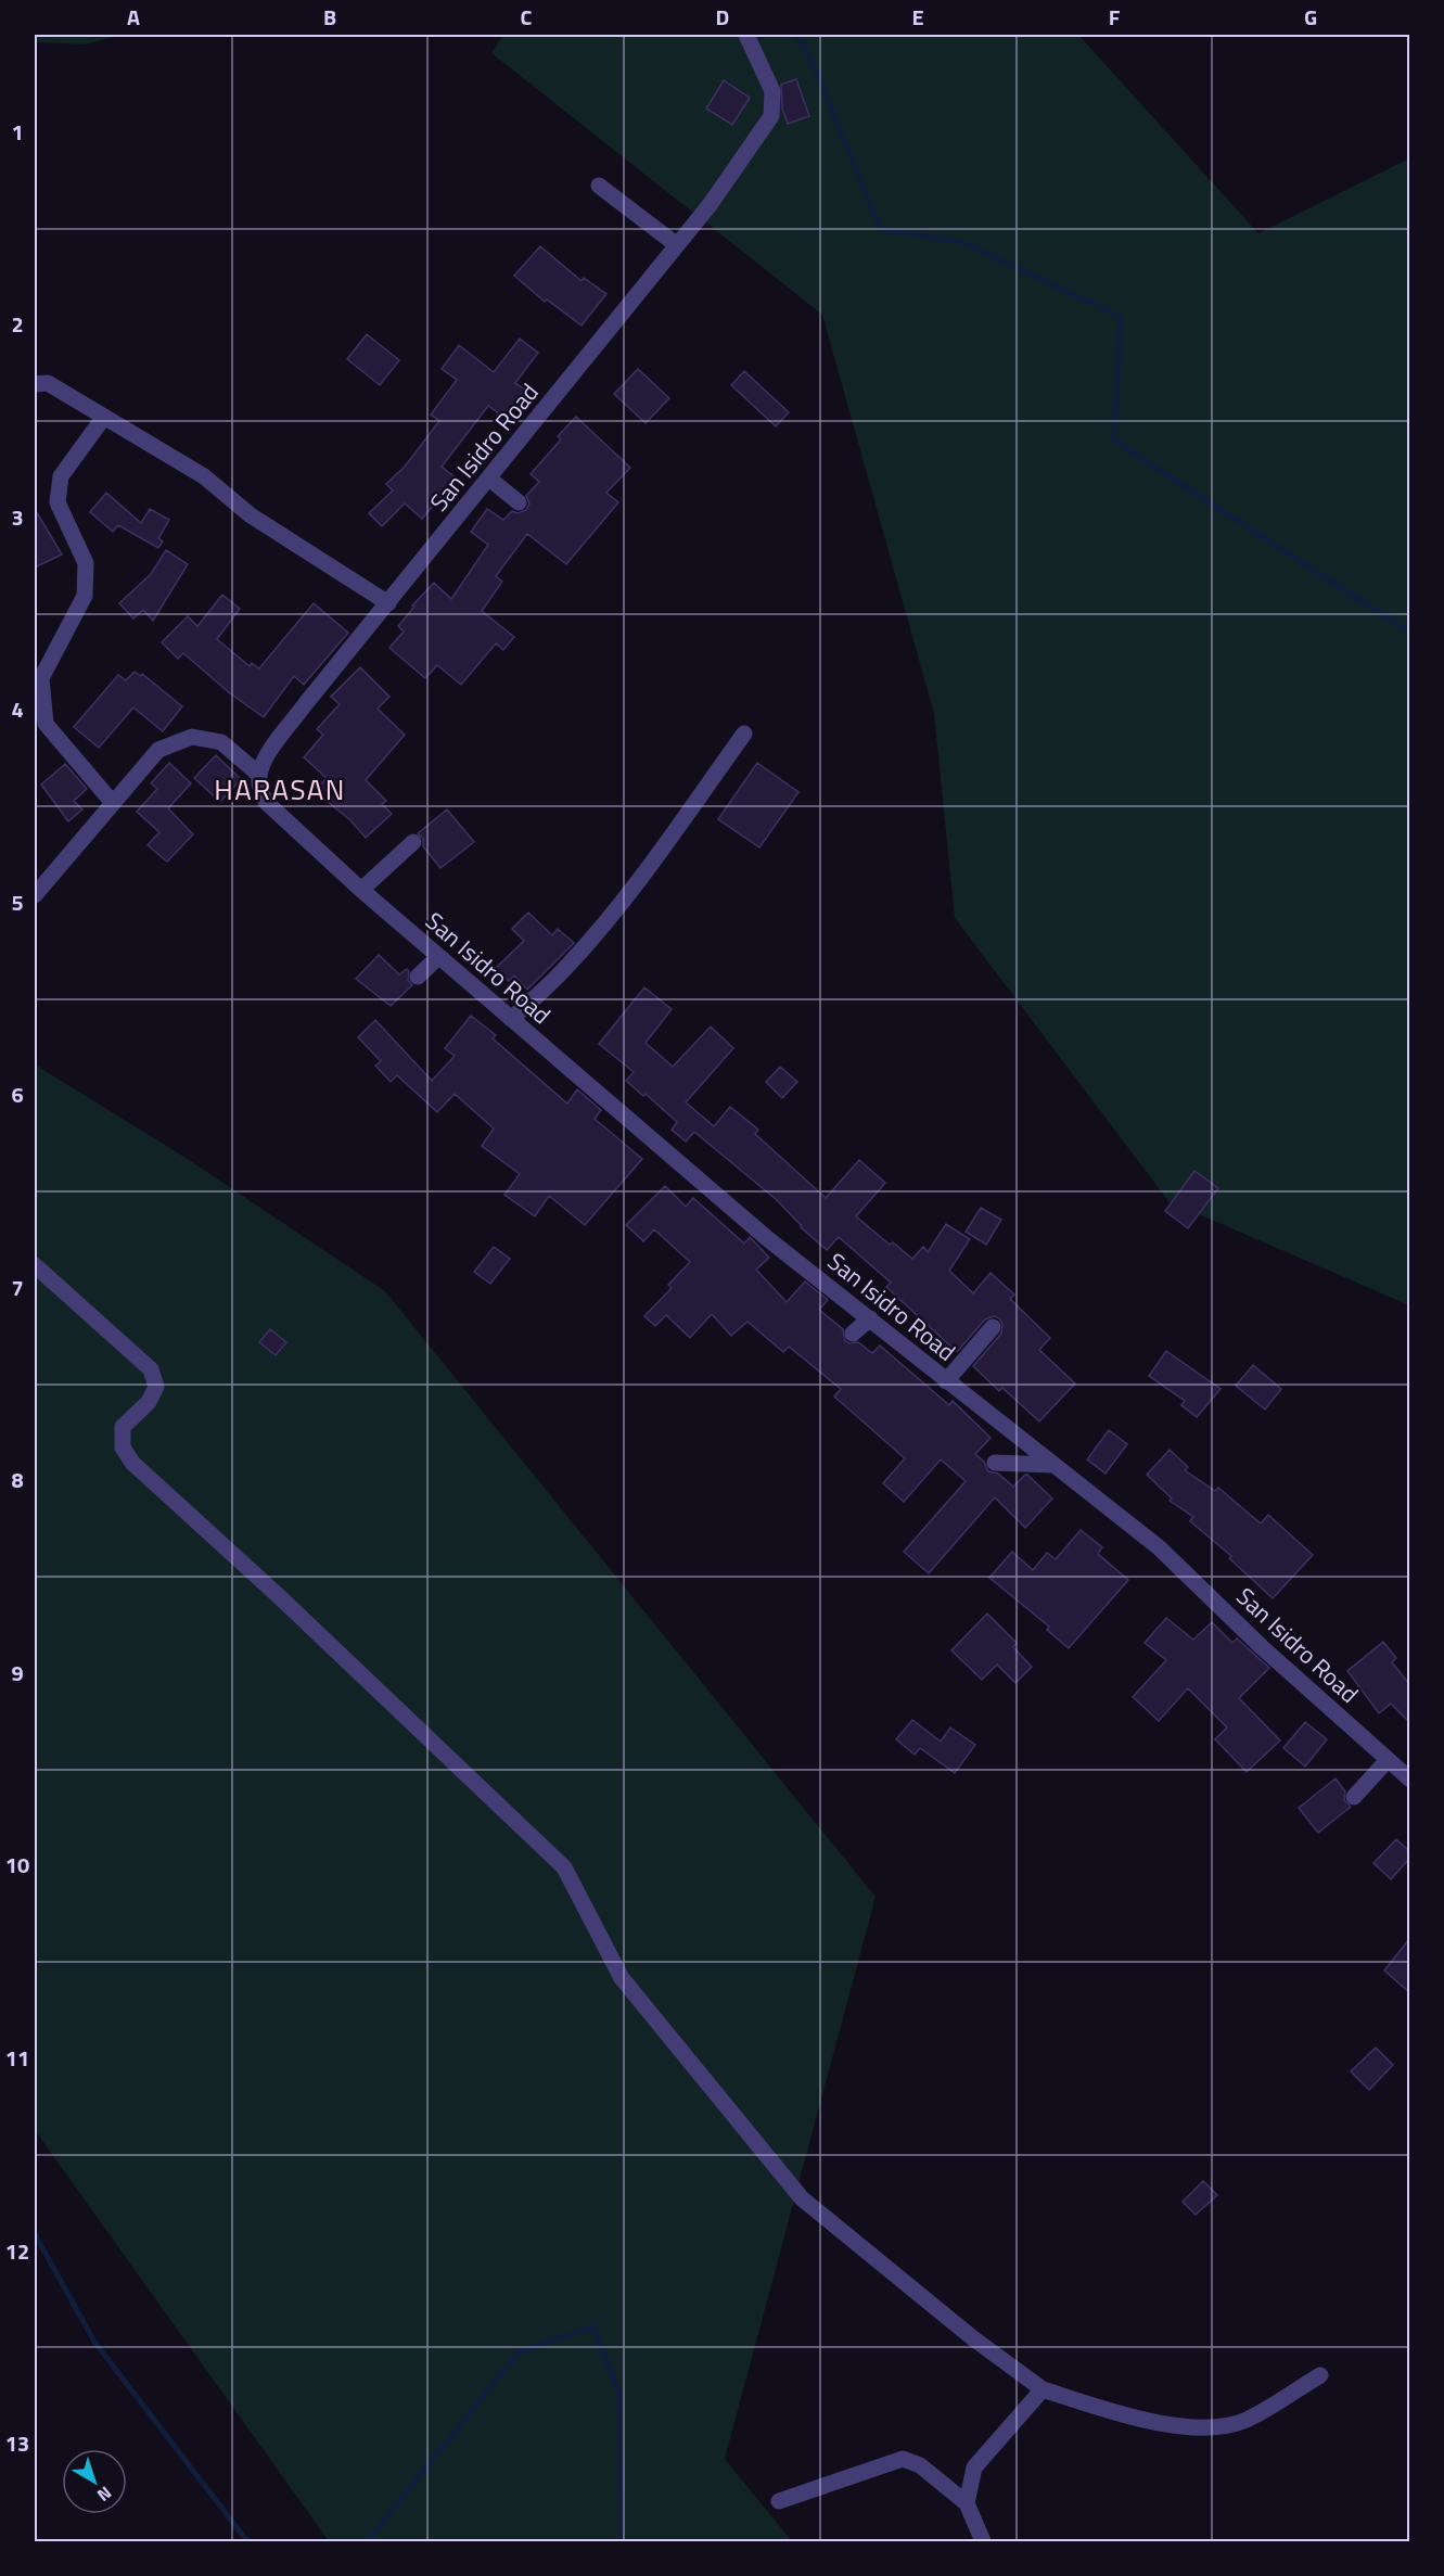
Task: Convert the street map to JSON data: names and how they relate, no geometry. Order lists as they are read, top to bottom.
{
  "streets": {
    "street": ["San Isidro Road"]
  },
  "districts": ["HARASAN"],
  "north": "bottom right",
  "grid": {
    "columns": [
      "A",
      "B",
      "C",
      "D",
      "E",
      "F",
      "G"
    ],
    "rows": [
      "1",
      "2",
      "3",
      "4",
      "5",
      "6",
      "7",
      "8",
      "9",
      "10",
      "11",
      "12",
      "13"
    ]
  }
}
